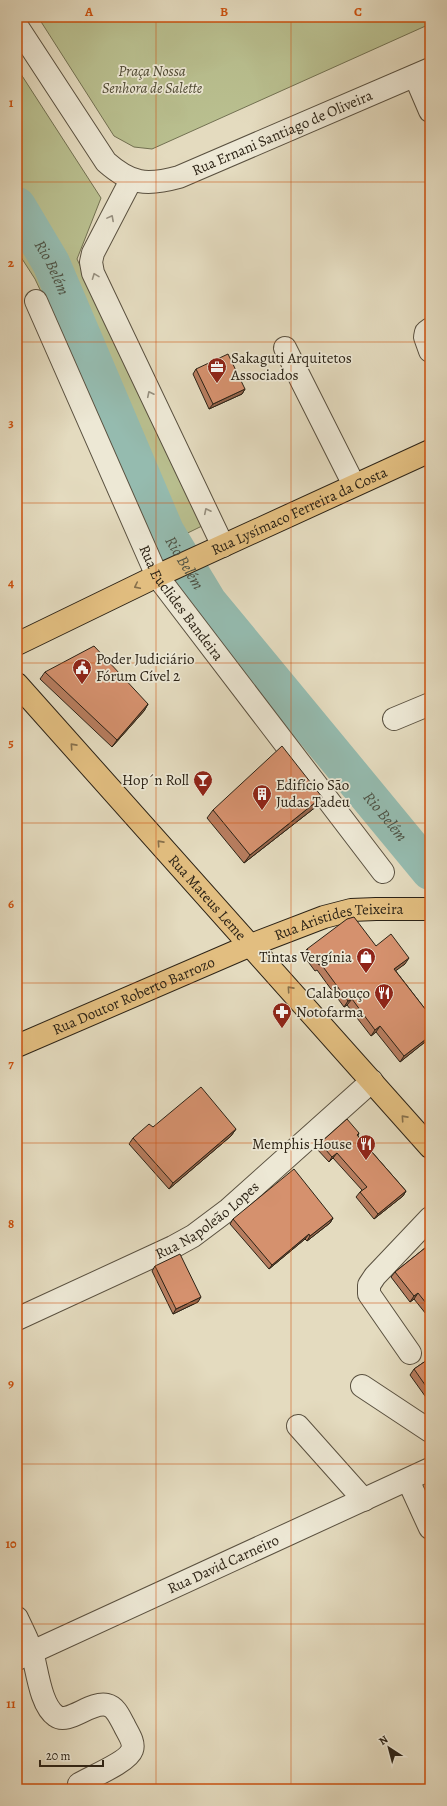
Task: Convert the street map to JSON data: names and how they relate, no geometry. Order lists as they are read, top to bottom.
{
  "streets": {
    "main road": [
      "Rua Lysímaco Ferreira da Costa",
      "Rua Mateus Leme",
      "Rua Aristides Teixeira",
      "Rua Doutor Roberto Barrozo"
    ],
    "street": [
      "Rua Ernani Santiago de Oliveira",
      "Rua Euclides Bandeira",
      "Rua Napoleão Lopes",
      "Rua David Carneiro"
    ]
  },
  "crossings": [
    ["Rua Lysímaco Ferreira da Costa", "Rua Euclides Bandeira"],
    ["Rua Mateus Leme", "Rua Aristides Teixeira"],
    ["Rua Mateus Leme", "Rua Doutor Roberto Barrozo"],
    ["Rua Mateus Leme", "Rua Napoleão Lopes"],
    ["Rua Aristides Teixeira", "Rua Doutor Roberto Barrozo"]
  ],
  "one_way": ["Rua Lysímaco Ferreira da Costa", "Rua Mateus Leme"],
  "water": ["Rio Belém"],
  "parks": ["Praça Nossa Senhora de Salette"],
  "places": {
    "office": ["Sakaguti Arquitetos Associados"],
    "public building": ["Poder Judiciário Fórum Cível 2"],
    "bar": ["Hop´n Roll"],
    "building": ["Edifício São Judas Tadeu"],
    "shop": ["Tintas Vergínia"],
    "restaurant": ["Calabouço", "Memphis House"],
    "pharmacy": ["Notofarma"]
  },
  "scale_bar": "20 m",
  "north": "top left",
  "grid": {
    "columns": ["A", "B", "C"],
    "rows": [
      "1",
      "2",
      "3",
      "4",
      "5",
      "6",
      "7",
      "8",
      "9",
      "10",
      "11"
    ]
  }
}
